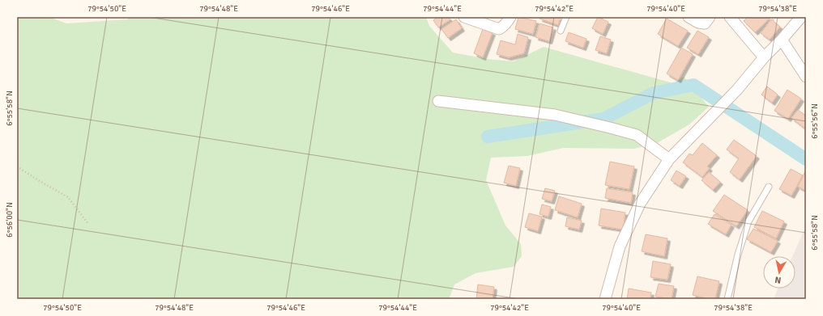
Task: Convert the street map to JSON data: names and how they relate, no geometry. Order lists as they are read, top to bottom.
{
  "north": "bottom",
  "coordinates": [
    "79°54'50\"E",
    "79°54'48\"E",
    "79°54'46\"E",
    "79°54'44\"E",
    "79°54'42\"E",
    "79°54'40\"E",
    "79°54'38\"E",
    "6°55'58\"N",
    "6°55'56\"N",
    "6°56'00\"N"
  ]
}
